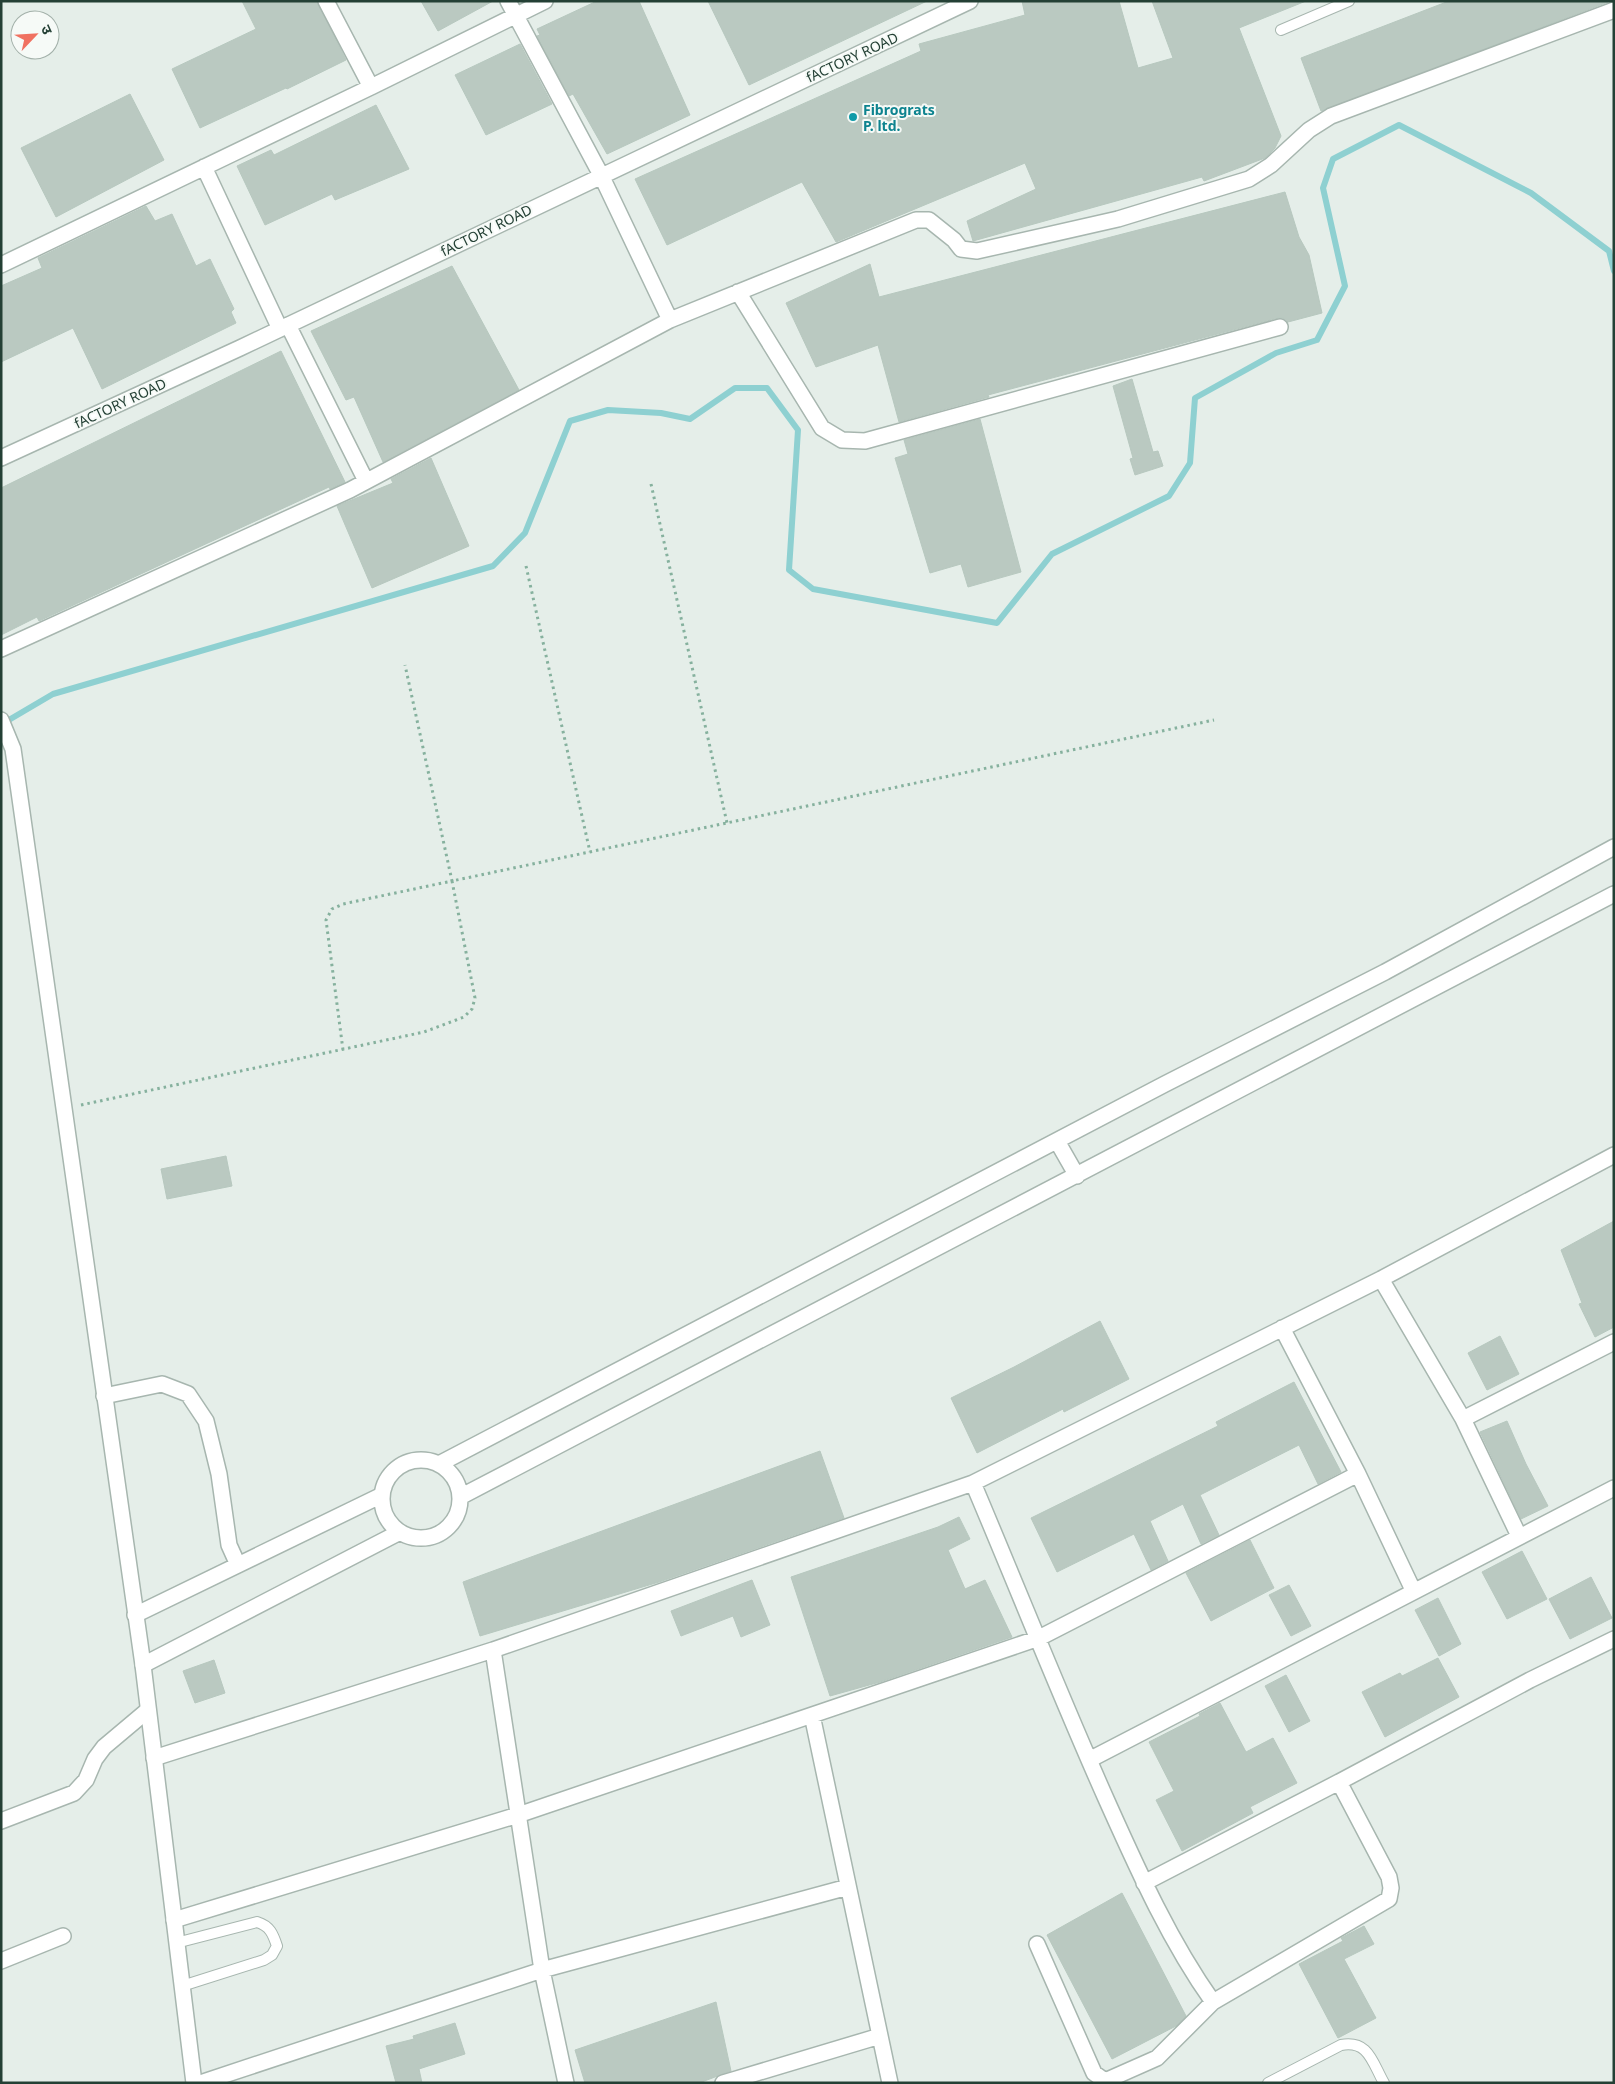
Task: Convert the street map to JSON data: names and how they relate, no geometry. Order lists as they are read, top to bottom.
{
  "streets": {
    "street": ["fACTORY ROAD"]
  },
  "places": ["Fibrograts P. ltd."],
  "north": "top right"
}
